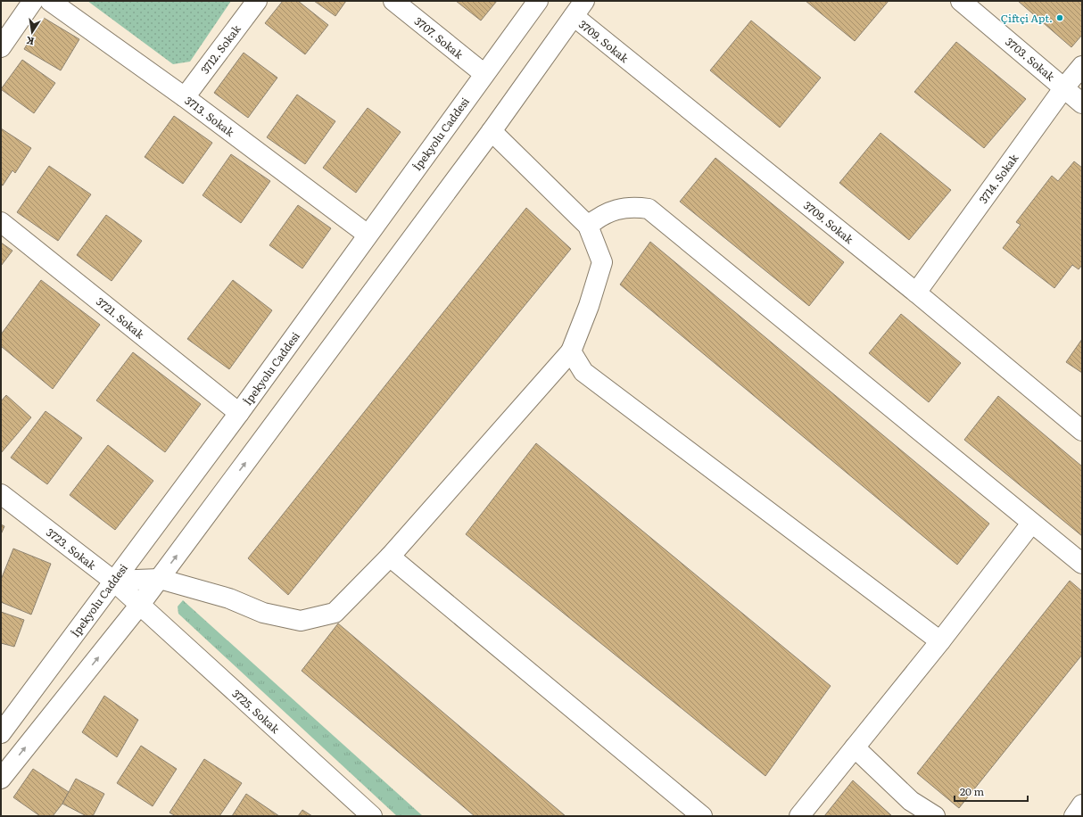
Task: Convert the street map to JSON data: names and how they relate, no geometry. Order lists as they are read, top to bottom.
{
  "streets": {
    "street": [
      "3707. Sokak",
      "3709. Sokak",
      "3712. Sokak",
      "3703. Sokak",
      "3713. Sokak",
      "İpekyolu Caddesi",
      "3714. Sokak",
      "3721. Sokak",
      "3723. Sokak",
      "3725. Sokak"
    ]
  },
  "crossings": [
    ["3707. Sokak", "İpekyolu Caddesi"],
    ["3709. Sokak", "3714. Sokak"],
    ["3712. Sokak", "3713. Sokak"],
    ["3703. Sokak", "3714. Sokak"],
    ["3713. Sokak", "İpekyolu Caddesi"],
    ["İpekyolu Caddesi", "3721. Sokak"],
    ["İpekyolu Caddesi", "3723. Sokak"],
    ["3723. Sokak", "3725. Sokak"]
  ],
  "places": ["Çiftçi Apt."],
  "scale_bar": "20 m",
  "north": "bottom"
}
